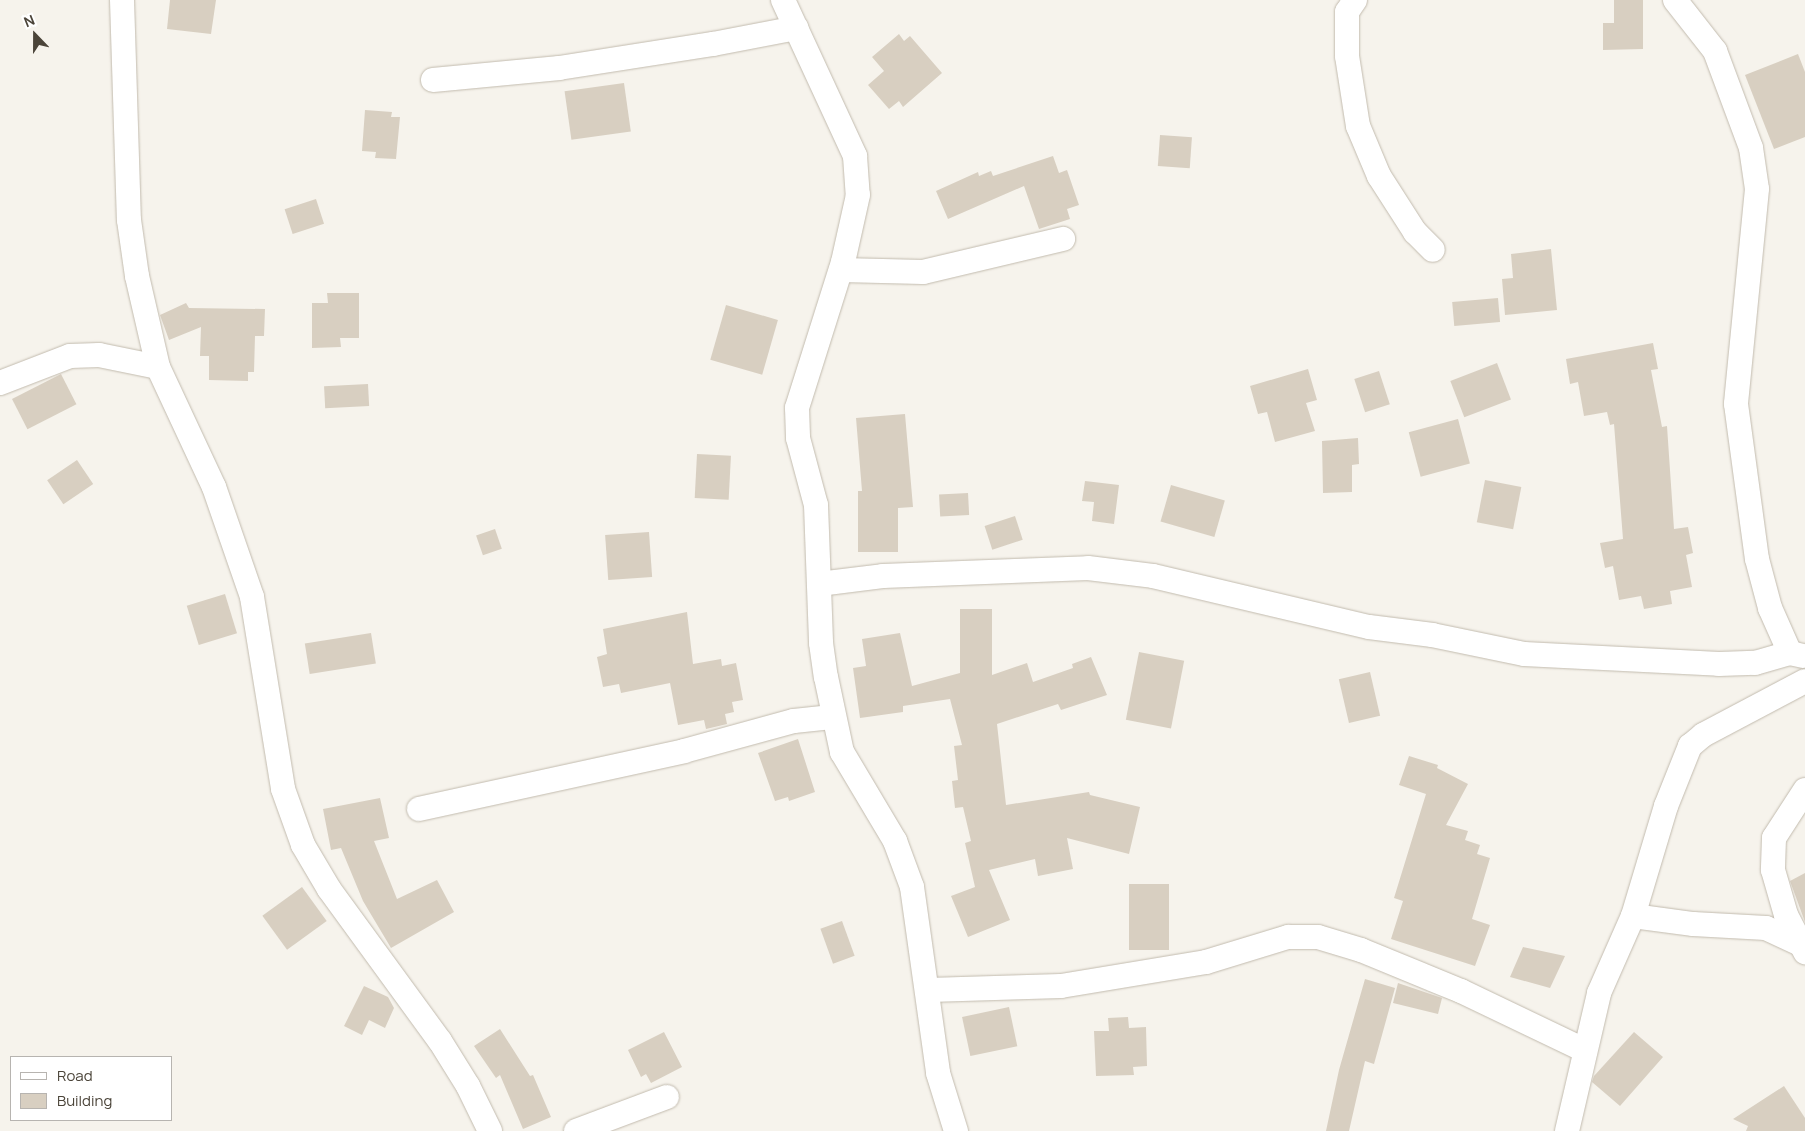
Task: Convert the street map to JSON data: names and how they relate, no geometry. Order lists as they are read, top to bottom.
{
  "legend": ["Road", "Building"],
  "north": "top"
}
